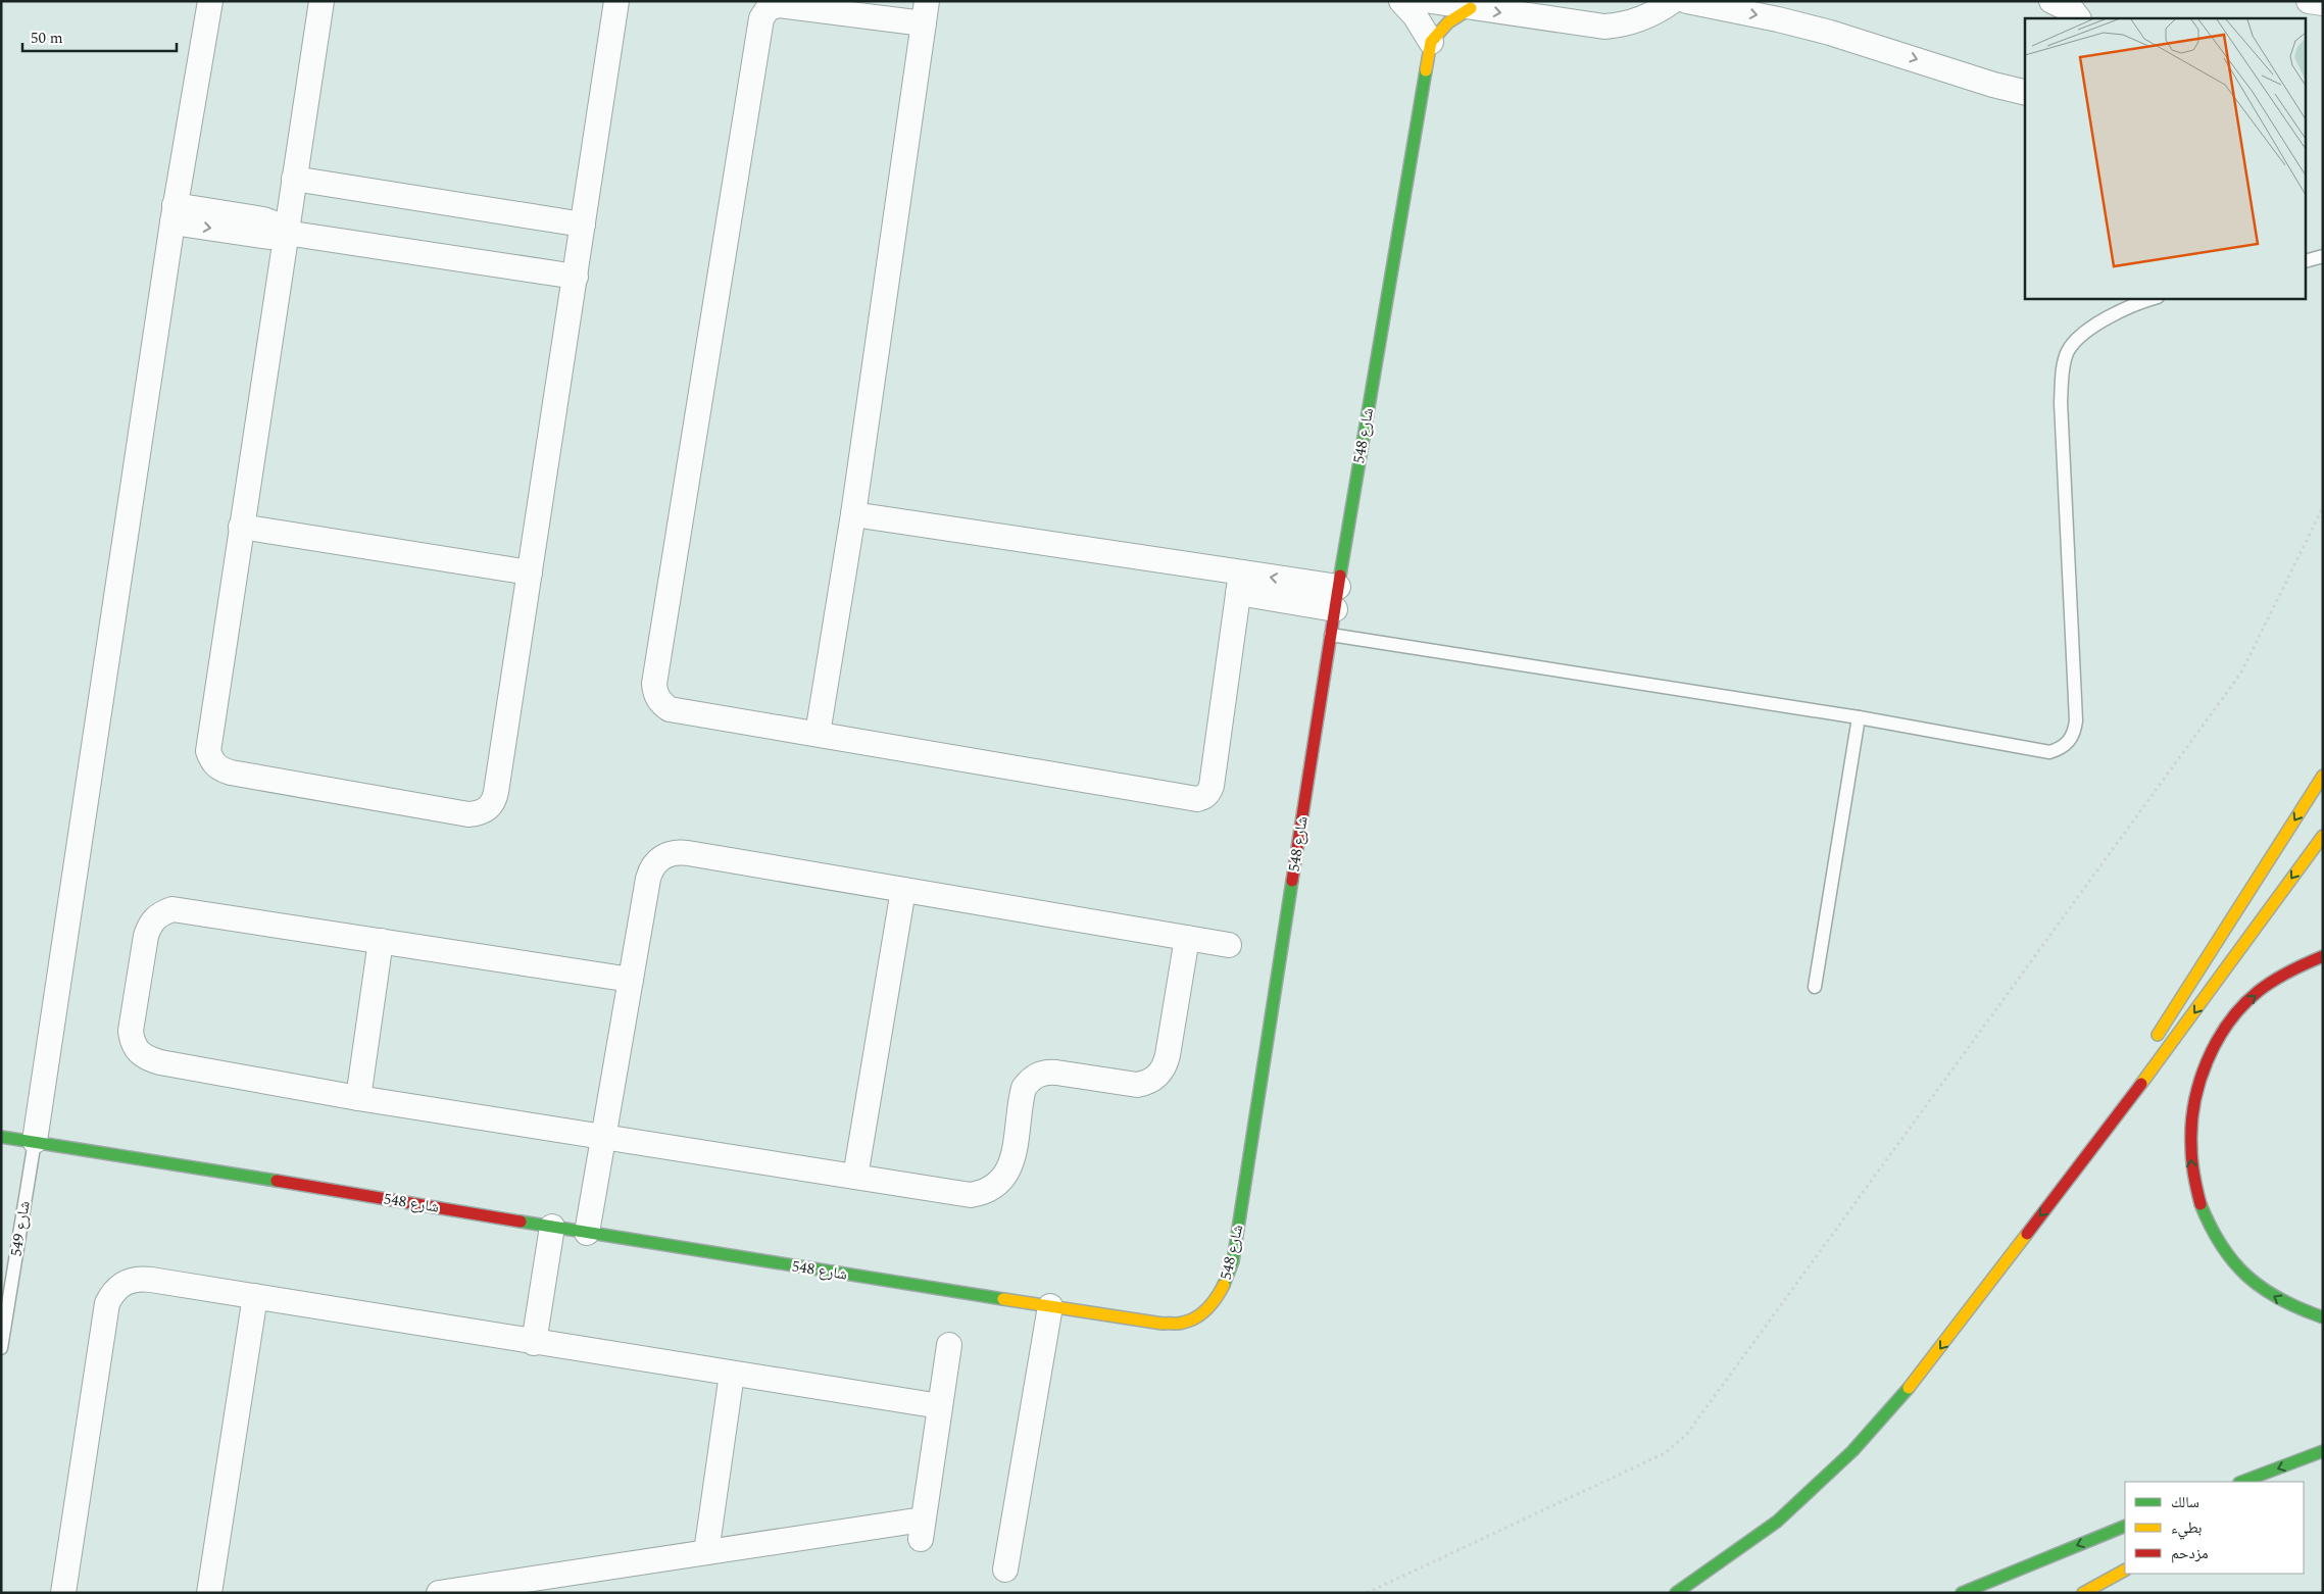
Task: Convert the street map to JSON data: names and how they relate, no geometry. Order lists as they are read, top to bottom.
{
  "streets": {
    "main road": ["شارع 548"],
    "lane": ["شارع 549"]
  },
  "crossings": [
    ["شارع 548", "شارع 549"]
  ],
  "legend": ["سالك", "بطيء", "مزدحم"],
  "scale_bar": "50 m"
}
